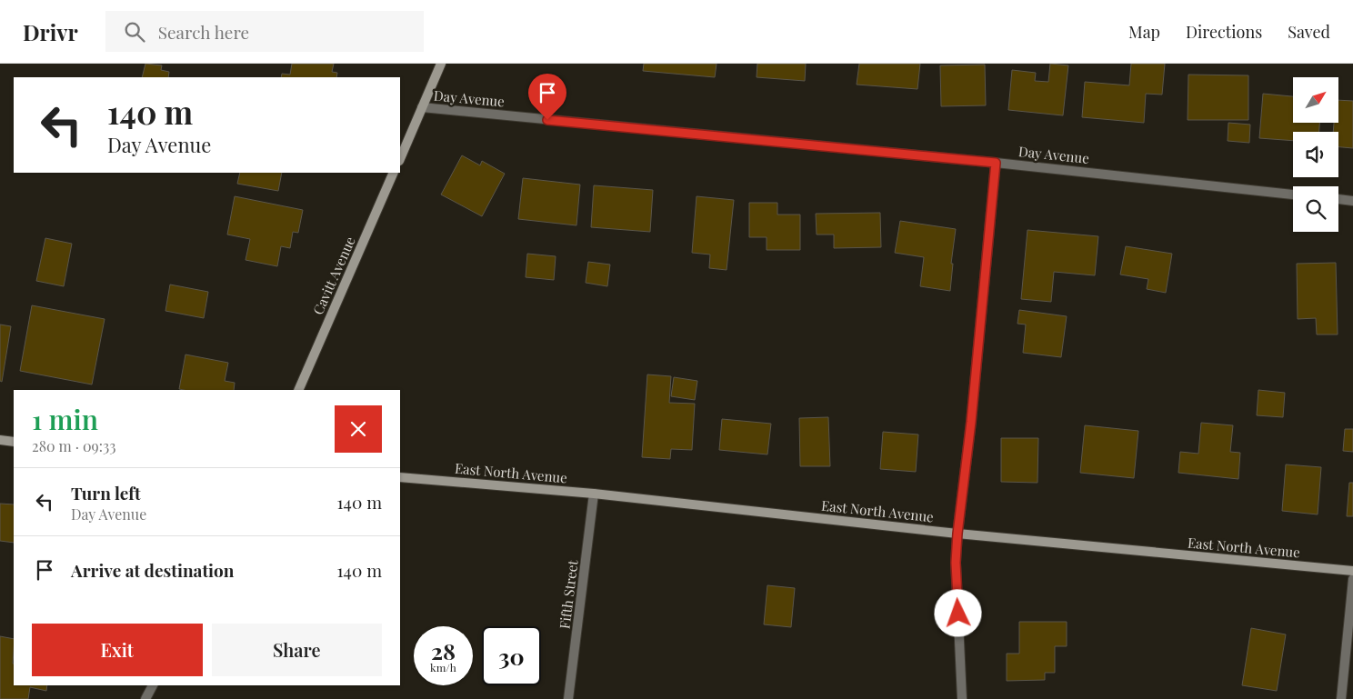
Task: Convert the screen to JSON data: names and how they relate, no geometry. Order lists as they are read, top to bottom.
{
  "streets": {
    "street": [
      "Day Avenue",
      "Cavitt Avenue",
      "East North Avenue",
      "Fifth Street"
    ]
  },
  "crossings": [
    ["East North Avenue", "Fifth Street"]
  ],
  "north": "top right",
  "page": {
    "header": "Drivr",
    "search": "Search here",
    "nav": ["Map", "Directions", "Saved"],
    "turn": ["140 m", "Day Avenue"],
    "heading": ["1 min", "280 m · 09:33"],
    "list": [
      {
        "name": "Turn left",
        "note": "Day Avenue",
        "value": "140 m"
      },
      {
        "name": "Arrive at destination",
        "value": "140 m"
      }
    ],
    "buttons": ["Exit", "Share"],
    "speed": "28 km/h",
    "limit": "30"
  }
}
